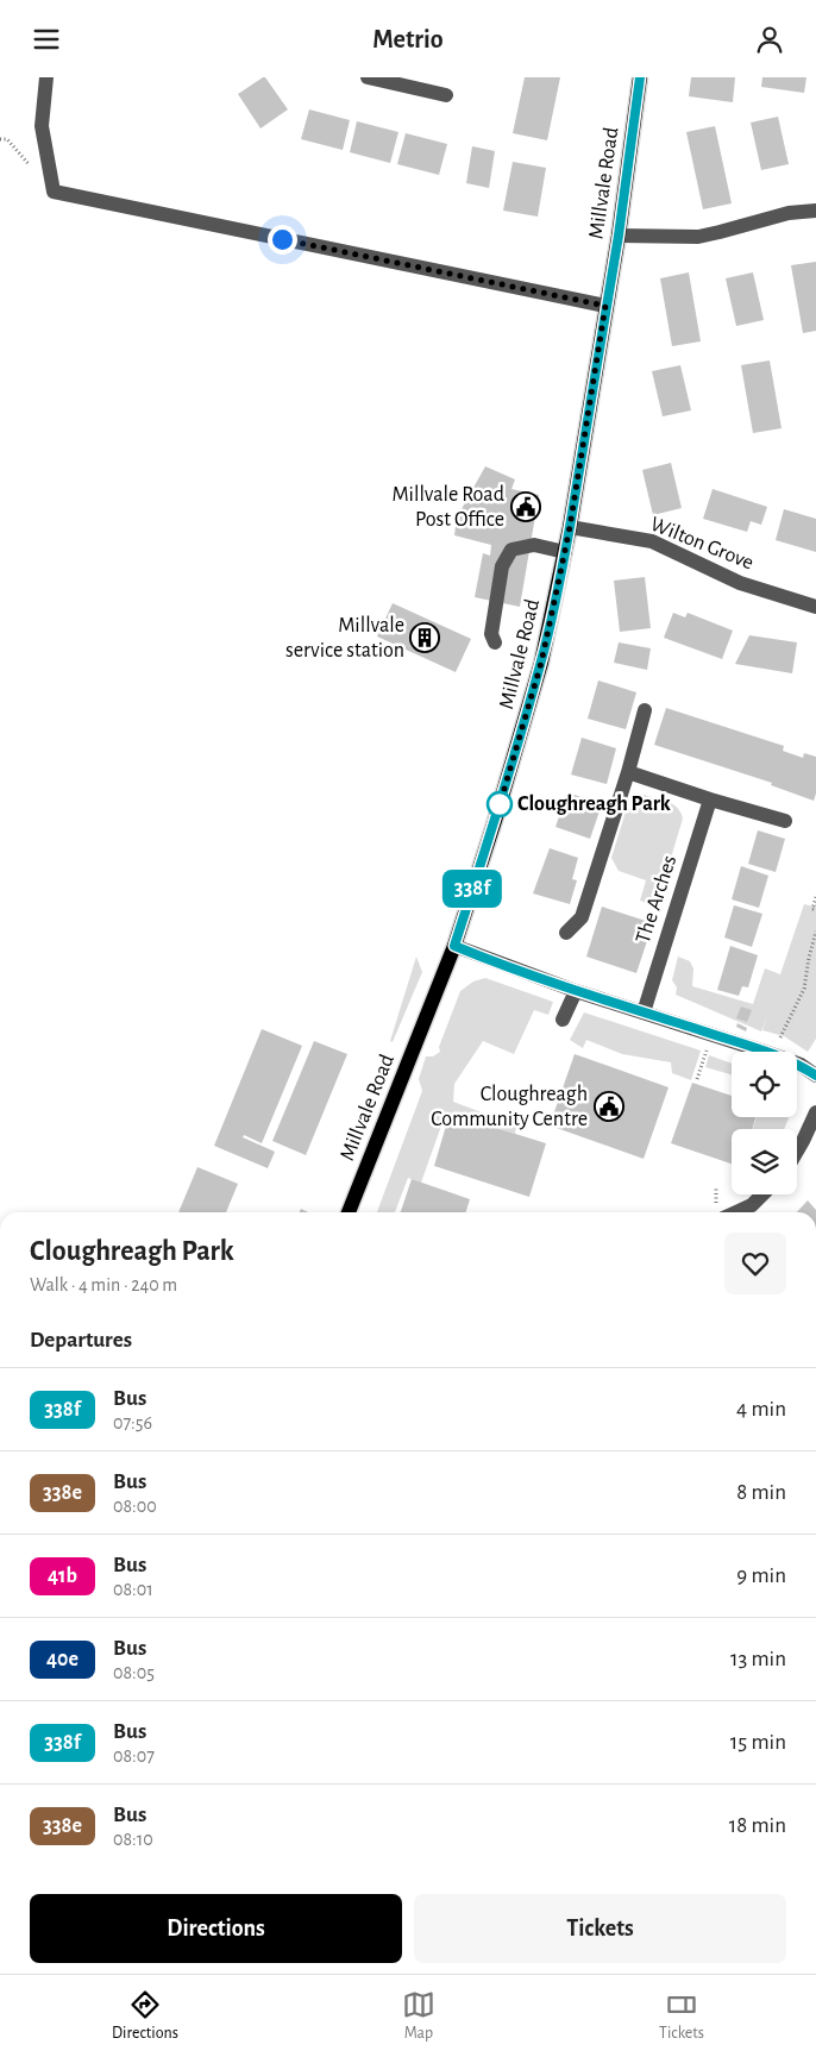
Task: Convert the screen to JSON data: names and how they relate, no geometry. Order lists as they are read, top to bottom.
{
  "streets": {
    "main road": ["Millvale Road"],
    "street": ["Wilton Grove", "The Arches"]
  },
  "crossings": [
    ["Millvale Road", "Wilton Grove"]
  ],
  "places": {
    "public building": ["Millvale Road Post Office", "Cloughreagh Community Centre"],
    "building": ["Millvale service station"],
    "other": ["Cloughreagh Park"]
  },
  "lines": ["bus line 338f"],
  "page": {
    "header": "Metrio",
    "on_map": "338f",
    "heading": [
      ["Cloughreagh Park", "Walk · 4 min · 240 m"],
      "Departures"
    ],
    "list": [
      {
        "mark": "338f",
        "name": "Bus",
        "note": "07:56",
        "value": "4 min"
      },
      {
        "mark": "338e",
        "name": "Bus",
        "note": "08:00",
        "value": "8 min"
      },
      {
        "mark": "41b",
        "name": "Bus",
        "note": "08:01",
        "value": "9 min"
      },
      {
        "mark": "40e",
        "name": "Bus",
        "note": "08:05",
        "value": "13 min"
      },
      {
        "mark": "338f",
        "name": "Bus",
        "note": "08:07",
        "value": "15 min"
      },
      {
        "mark": "338e",
        "name": "Bus",
        "note": "08:10",
        "value": "18 min"
      }
    ],
    "buttons": ["Directions", "Tickets"],
    "tabs": ["Directions", "Map", "Tickets"]
  }
}
